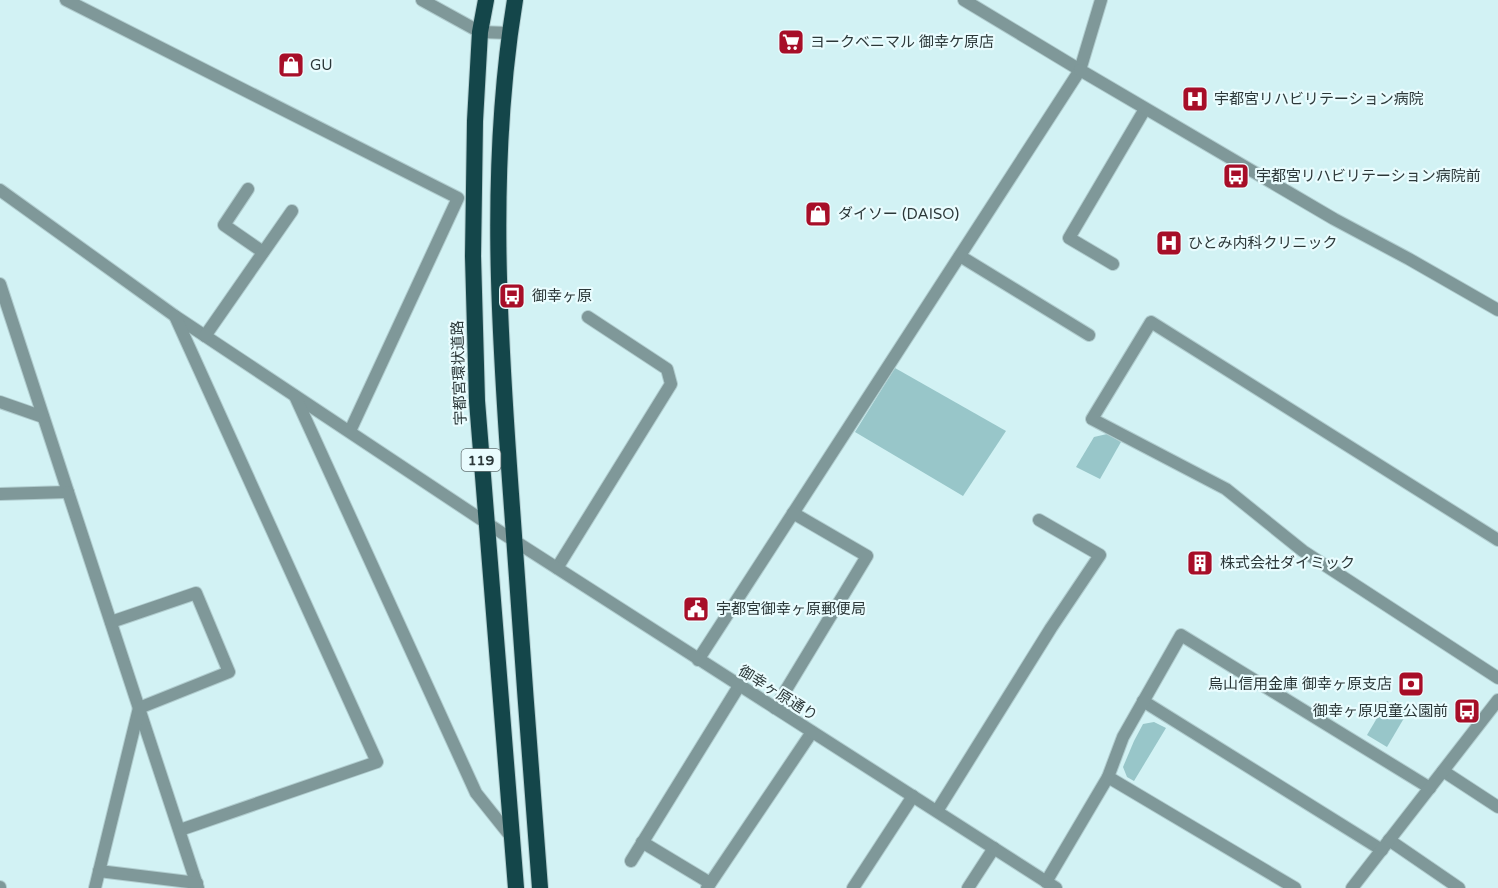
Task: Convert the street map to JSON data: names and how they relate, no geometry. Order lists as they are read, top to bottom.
{
  "streets": {
    "highway": ["宇都宮環状道路", "119"],
    "street": ["御幸ヶ原通り"]
  },
  "crossings": [
    ["宇都宮環状道路", "御幸ヶ原通り"],
    ["119", "御幸ヶ原通り"]
  ],
  "places": {
    "supermarket": ["ヨークベニマル 御幸ケ原店"],
    "shop": ["GU", "ダイソー (DAISO)"],
    "hospital": ["宇都宮リハビリテーション病院", "ひとみ内科クリニック"],
    "bus stop": ["宇都宮リハビリテーション病院前", "御幸ヶ原", "御幸ヶ原児童公園前"],
    "building": ["株式会社ダイミック"],
    "public building": ["宇都宮御幸ヶ原郵便局"],
    "bank": ["烏山信用金庫 御幸ヶ原支店"]
  }
}
